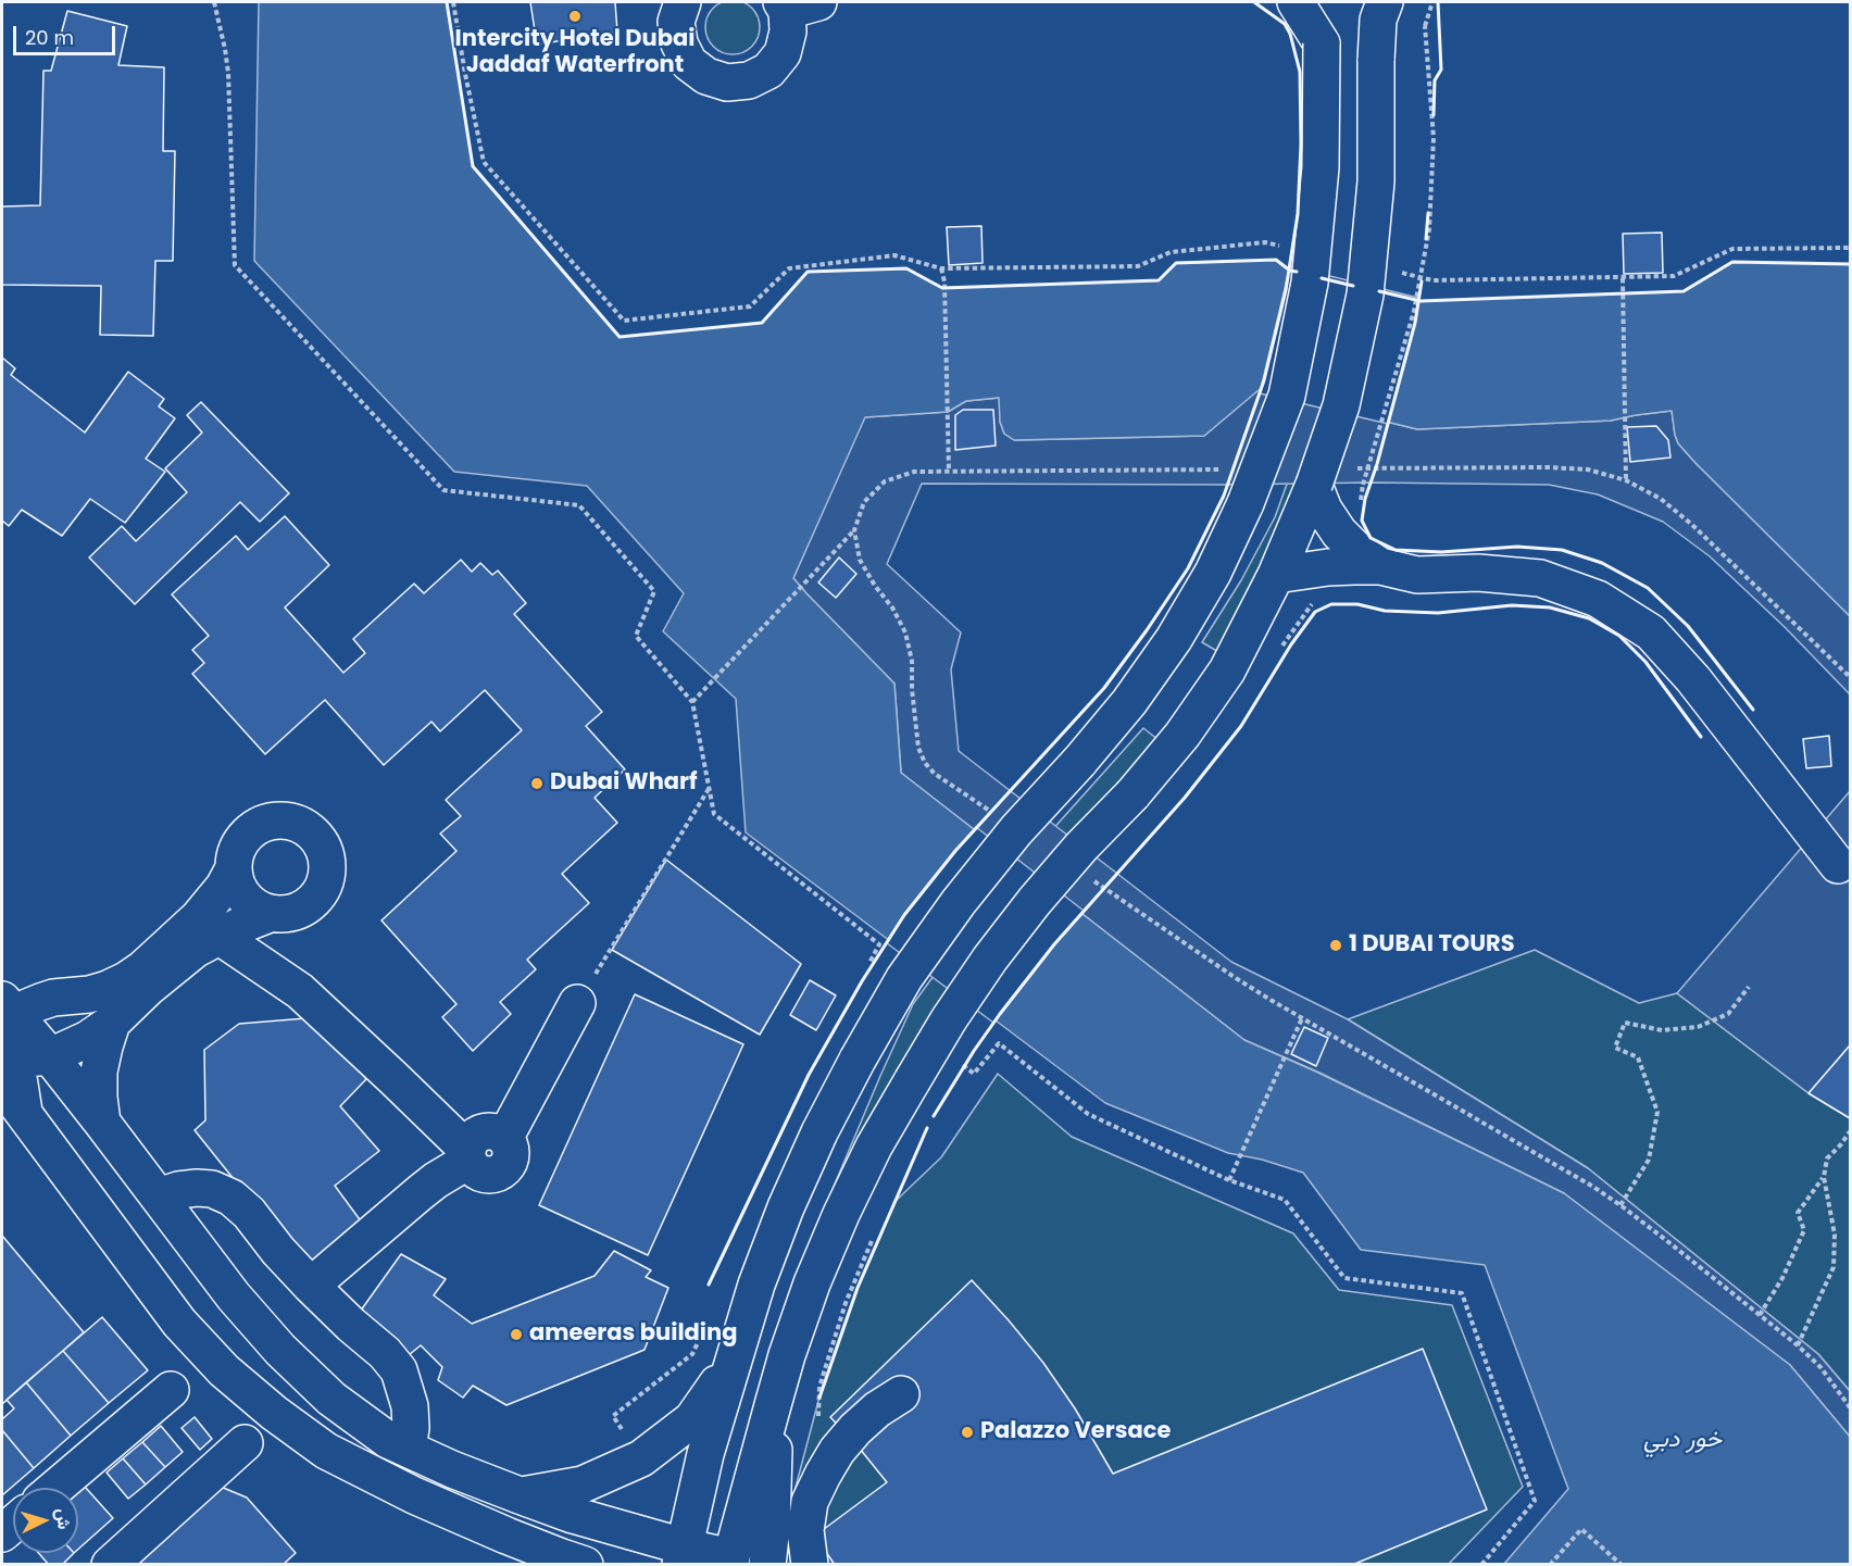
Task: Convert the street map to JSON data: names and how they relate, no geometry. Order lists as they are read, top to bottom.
{
  "water": ["خور دبي"],
  "places": [
    "Intercity Hotel Dubai Jaddaf Waterfront",
    "Dubai Wharf",
    "1 DUBAI TOURS",
    "ameeras building",
    "Palazzo Versace"
  ],
  "scale_bar": "20 m",
  "north": "right"
}
